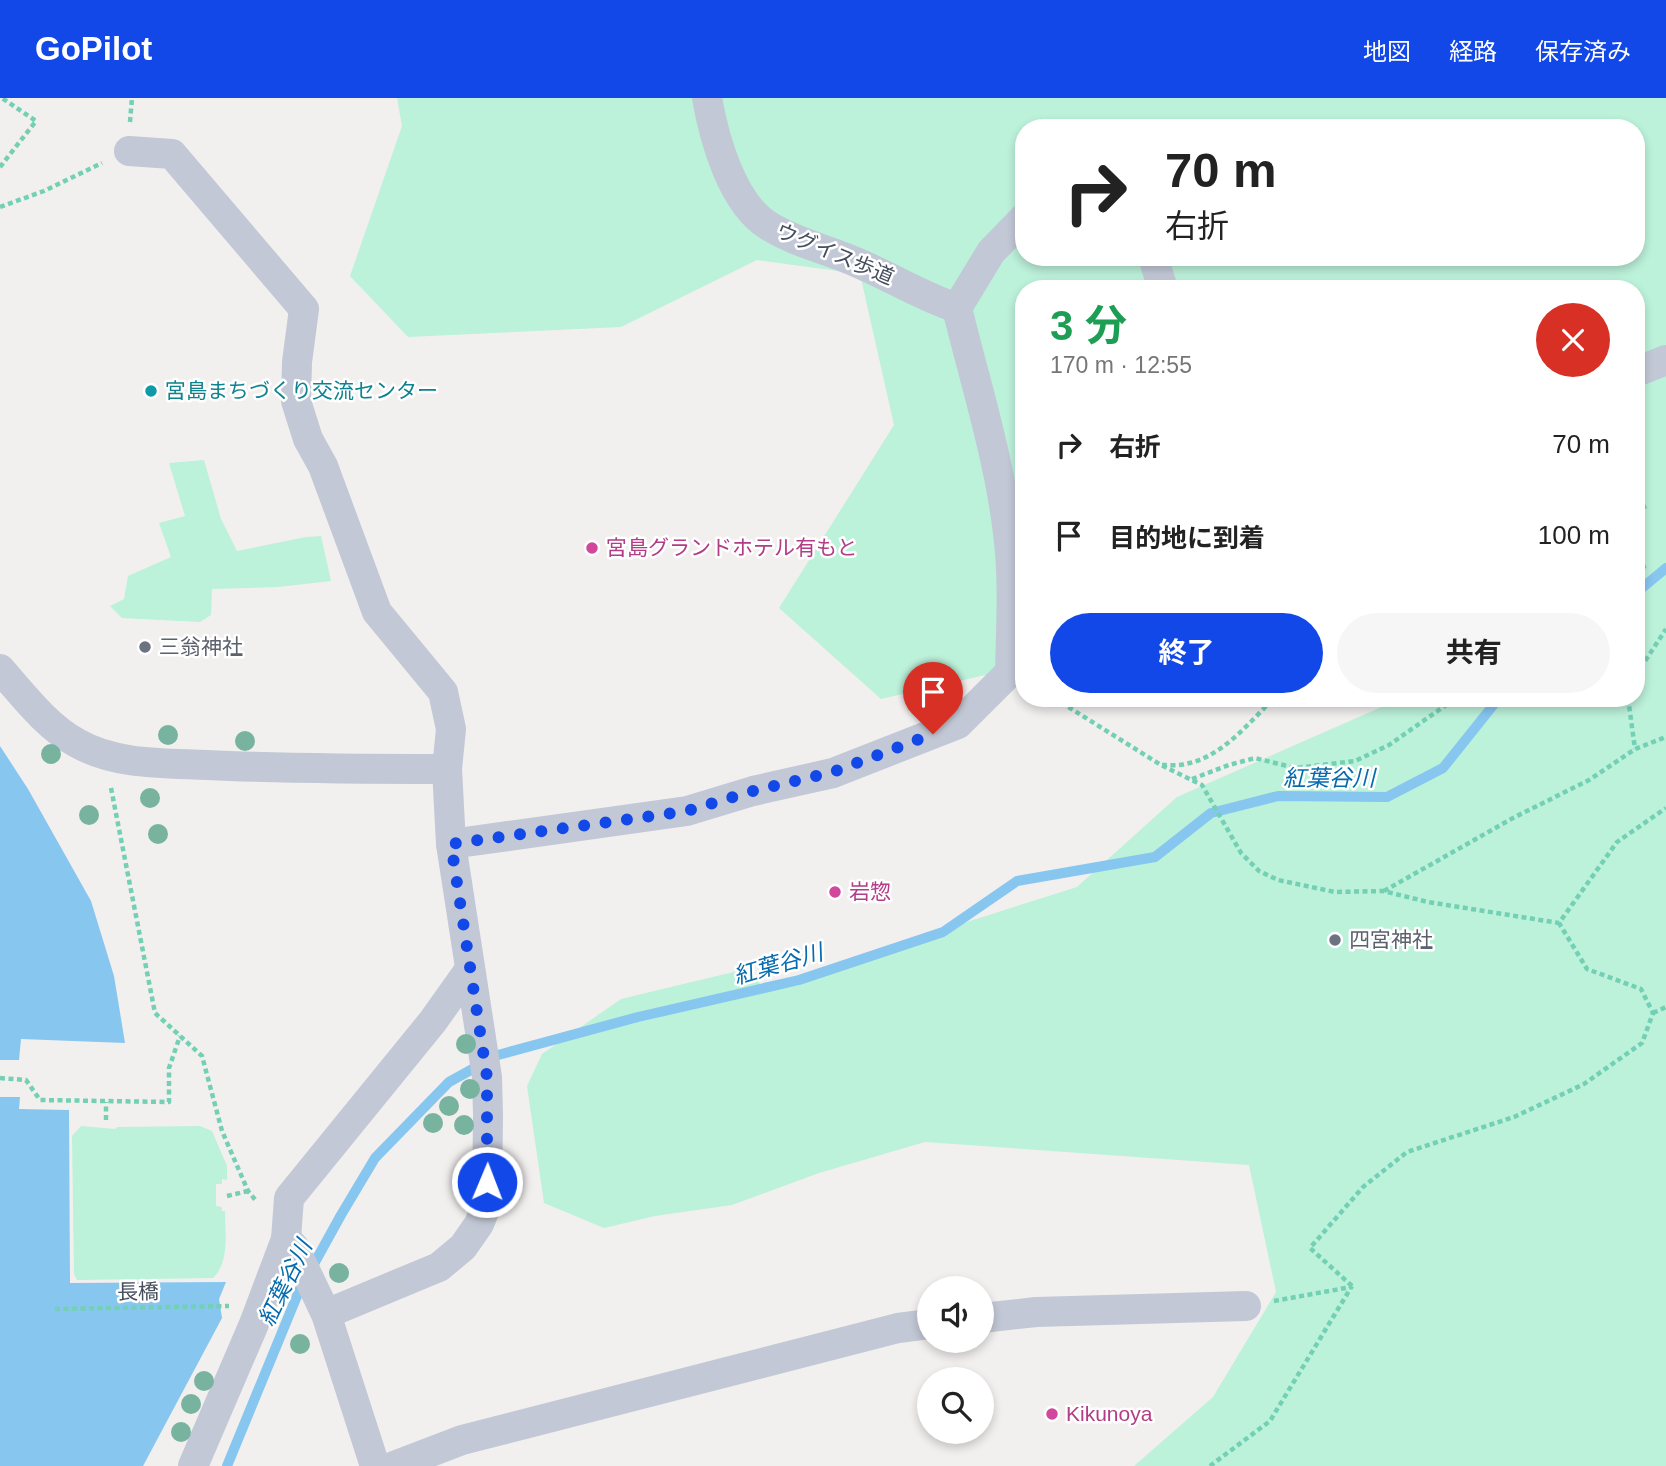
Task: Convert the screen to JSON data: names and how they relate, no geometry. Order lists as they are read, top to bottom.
{
  "streets": {
    "street": ["ウグイス歩道"],
    "path": ["長橋"]
  },
  "water": ["紅葉谷川"],
  "places": [
    "宮島まちづくり交流センター",
    "宮島グランドホテル有もと",
    "三翁神社",
    "岩惣",
    "四宮神社",
    "Kikunoya"
  ],
  "page": {
    "header": "GoPilot",
    "nav": ["地図", "経路", "保存済み"],
    "turn": ["70 m", "右折"],
    "heading": ["3 分", "170 m · 12:55"],
    "list": [
      {
        "name": "右折",
        "value": "70 m"
      },
      {
        "name": "目的地に到着",
        "value": "100 m"
      }
    ],
    "buttons": ["終了", "共有"]
  }
}
